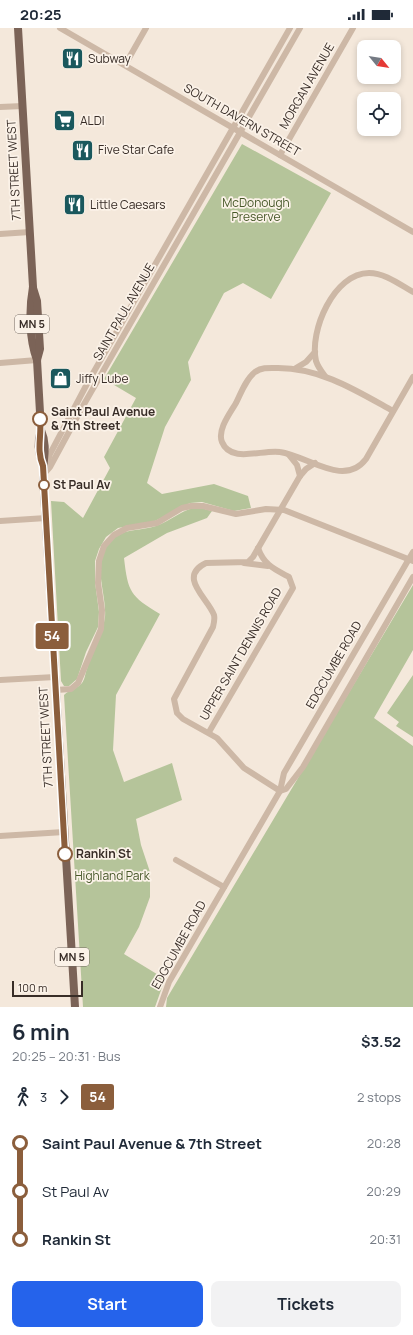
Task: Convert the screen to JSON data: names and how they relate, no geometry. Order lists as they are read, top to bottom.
{
  "streets": {
    "main road": ["7TH STREET WEST", "MN 5"],
    "street": [
      "MORGAN AVENUE",
      "SOUTH DAVERN STREET",
      "SAINT PAUL AVENUE",
      "UPPER SAINT DENNIS ROAD",
      "EDGCUMBE ROAD"
    ]
  },
  "crossings": [
    ["MORGAN AVENUE", "SOUTH DAVERN STREET"],
    ["SOUTH DAVERN STREET", "SAINT PAUL AVENUE"],
    ["7TH STREET WEST", "SAINT PAUL AVENUE"]
  ],
  "parks": ["McDonough Preserve", "Highland Park"],
  "places": {
    "restaurant": ["Subway", "Five Star Cafe", "Little Caesars"],
    "supermarket": ["ALDI"],
    "shop": ["Jiffy Lube"],
    "other": ["Saint Paul Avenue & 7th Street", "St Paul Av", "Rankin St"]
  },
  "lines": ["bus line 54"],
  "scale_bar": "100 m",
  "north": "bottom right",
  "page": {
    "status": "20:25",
    "on_map": "54",
    "scale": "100 m",
    "heading": ["6 min", "20:25 – 20:31 · Bus", "$3.52"],
    "legs": ["3", "54", "2 stops"],
    "list": [
      {
        "name": "Saint Paul Avenue & 7th Street",
        "value": "20:28"
      },
      {
        "name": "St Paul Av",
        "value": "20:29"
      },
      {
        "name": "Rankin St",
        "value": "20:31"
      }
    ],
    "buttons": ["Start", "Tickets"]
  }
}
